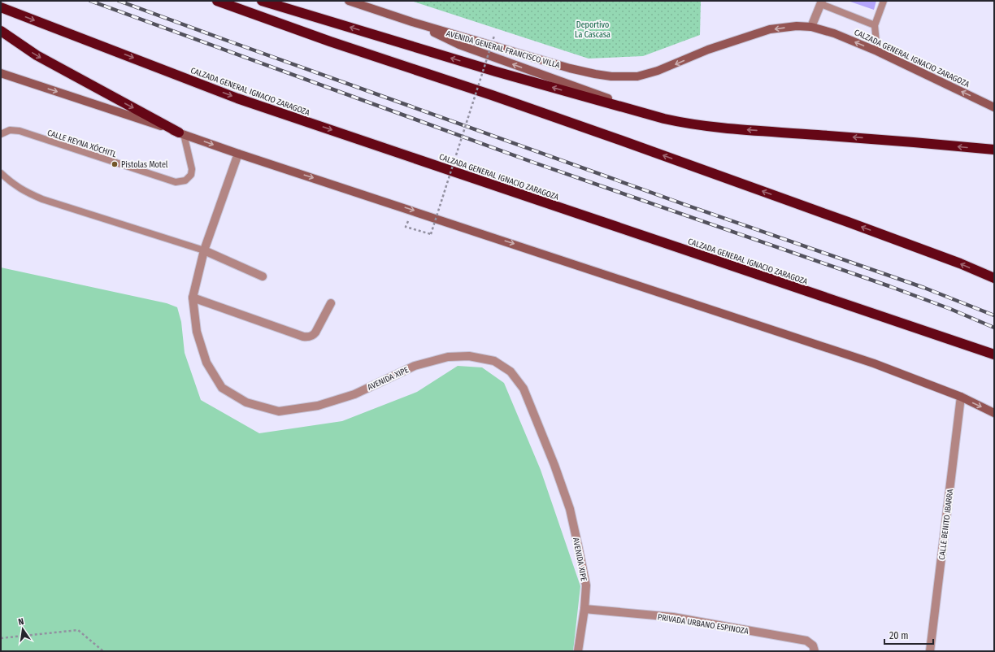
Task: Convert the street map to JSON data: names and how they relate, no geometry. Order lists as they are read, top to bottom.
{
  "streets": {
    "highway": ["CALZADA GENERAL IGNACIO ZARAGOZA"],
    "main road": ["AVENIDA GENERAL FRANCISCO VILLA"],
    "street": ["AVENIDA XIPE", "CALLE BENITO IBARRA", "PRIVADA URBANO ESPINOZA"],
    "lane": ["CALLE REYNA XÓCHITL"]
  },
  "crossings": [
    ["AVENIDA GENERAL FRANCISCO VILLA", "CALZADA GENERAL IGNACIO ZARAGOZA"],
    ["AVENIDA XIPE", "PRIVADA URBANO ESPINOZA"]
  ],
  "parks": ["Deportivo La Cascasa"],
  "places": ["Pistolas Motel"],
  "scale_bar": "20 m",
  "north": "top"
}
